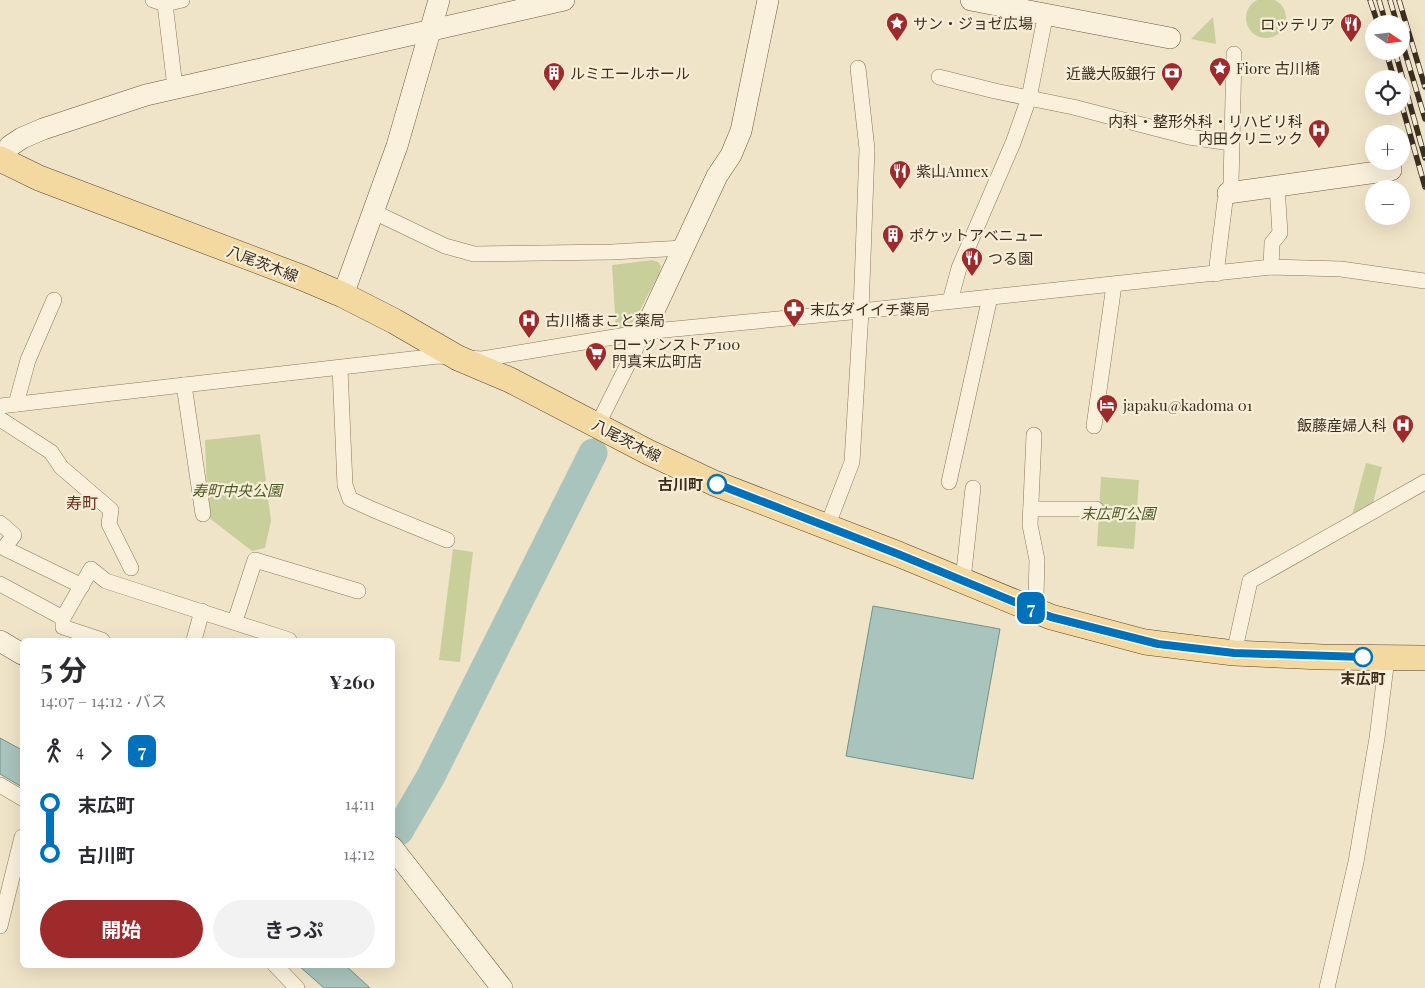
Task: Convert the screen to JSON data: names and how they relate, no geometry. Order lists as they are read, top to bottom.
{
  "streets": {
    "main road": ["八尾茨木線"]
  },
  "districts": ["寿町"],
  "parks": ["寿町中央公園", "末広町公園"],
  "places": {
    "place": ["サン・ジョゼ広場", "Fiore 古川橋"],
    "restaurant": ["ロッテリア", "紫山Annex", "つる園"],
    "building": ["ルミエールホール", "ポケットアベニュー"],
    "bank": ["近畿大阪銀行"],
    "hospital": ["内科・整形外科・リハビリ科 内田クリニック", "古川橋まこと薬局", "飯藤産婦人科"],
    "pharmacy": ["末広ダイイチ薬局"],
    "supermarket": ["ローソンストア100 門真末広町店"],
    "hotel": ["japaku@kadoma 01"],
    "other": ["古川町", "末広町"]
  },
  "lines": ["bus line 7"],
  "north": "right",
  "page": {
    "on_map": "7",
    "map_buttons": ["+", "−"],
    "heading": ["5 分", "14:07 – 14:12 · バス", "¥260"],
    "legs": ["4", "7"],
    "list": [
      {
        "name": "末広町",
        "value": "14:11"
      },
      {
        "name": "古川町",
        "value": "14:12"
      }
    ],
    "buttons": ["開始", "きっぷ"]
  }
}
